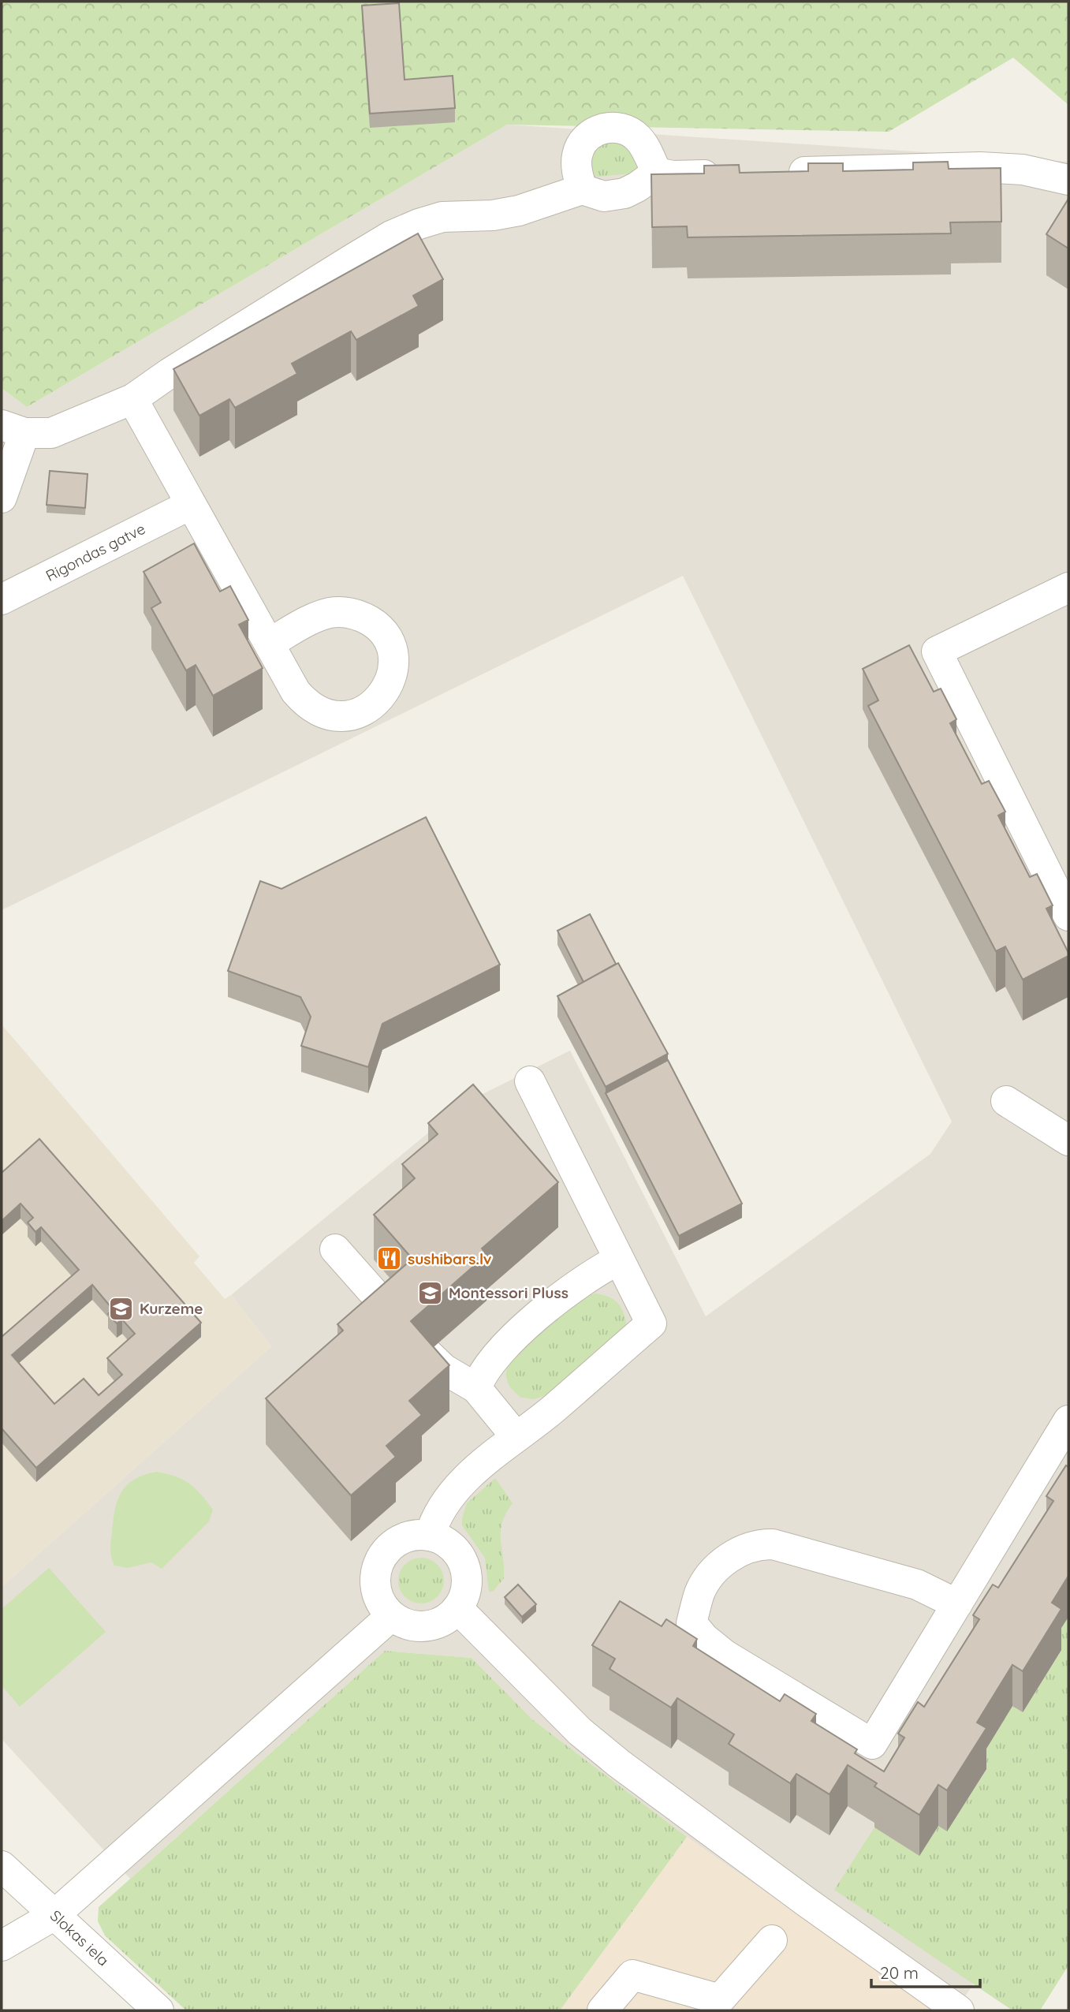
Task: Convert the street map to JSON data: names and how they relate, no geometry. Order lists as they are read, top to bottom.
{
  "streets": {
    "street": ["Rigondas gatve", "Slokas iela"]
  },
  "places": {
    "restaurant": ["sushibars.lv"],
    "school or university": ["Montessori Pluss", "Kurzeme"]
  },
  "scale_bar": "20 m"
}
